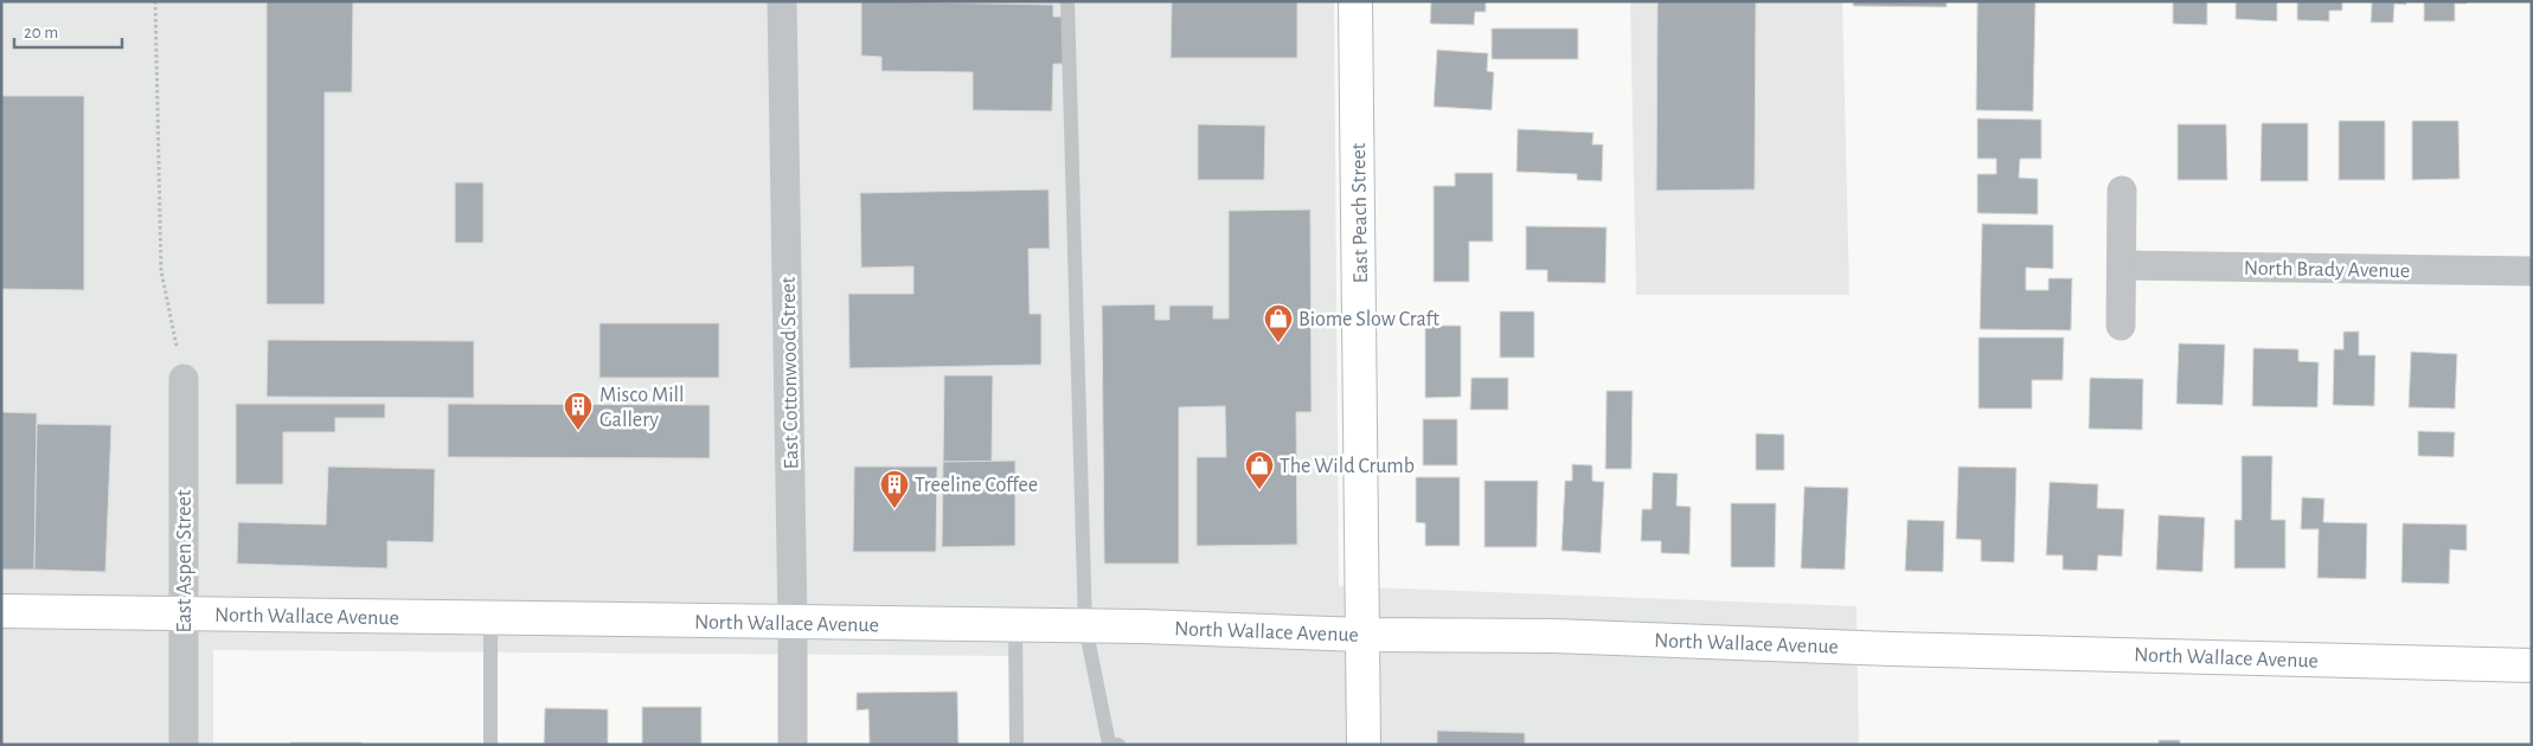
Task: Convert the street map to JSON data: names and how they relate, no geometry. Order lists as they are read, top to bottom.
{
  "streets": {
    "street": [
      "East Peach Street",
      "North Brady Avenue",
      "East Cottonwood Street",
      "East Aspen Street",
      "North Wallace Avenue"
    ]
  },
  "crossings": [
    ["East Peach Street", "North Wallace Avenue"],
    ["East Cottonwood Street", "North Wallace Avenue"],
    ["East Aspen Street", "North Wallace Avenue"]
  ],
  "places": {
    "shop": ["Biome Slow Craft", "The Wild Crumb"],
    "building": ["Misco Mill Gallery", "Treeline Coffee"]
  },
  "scale_bar": "20 m"
}
